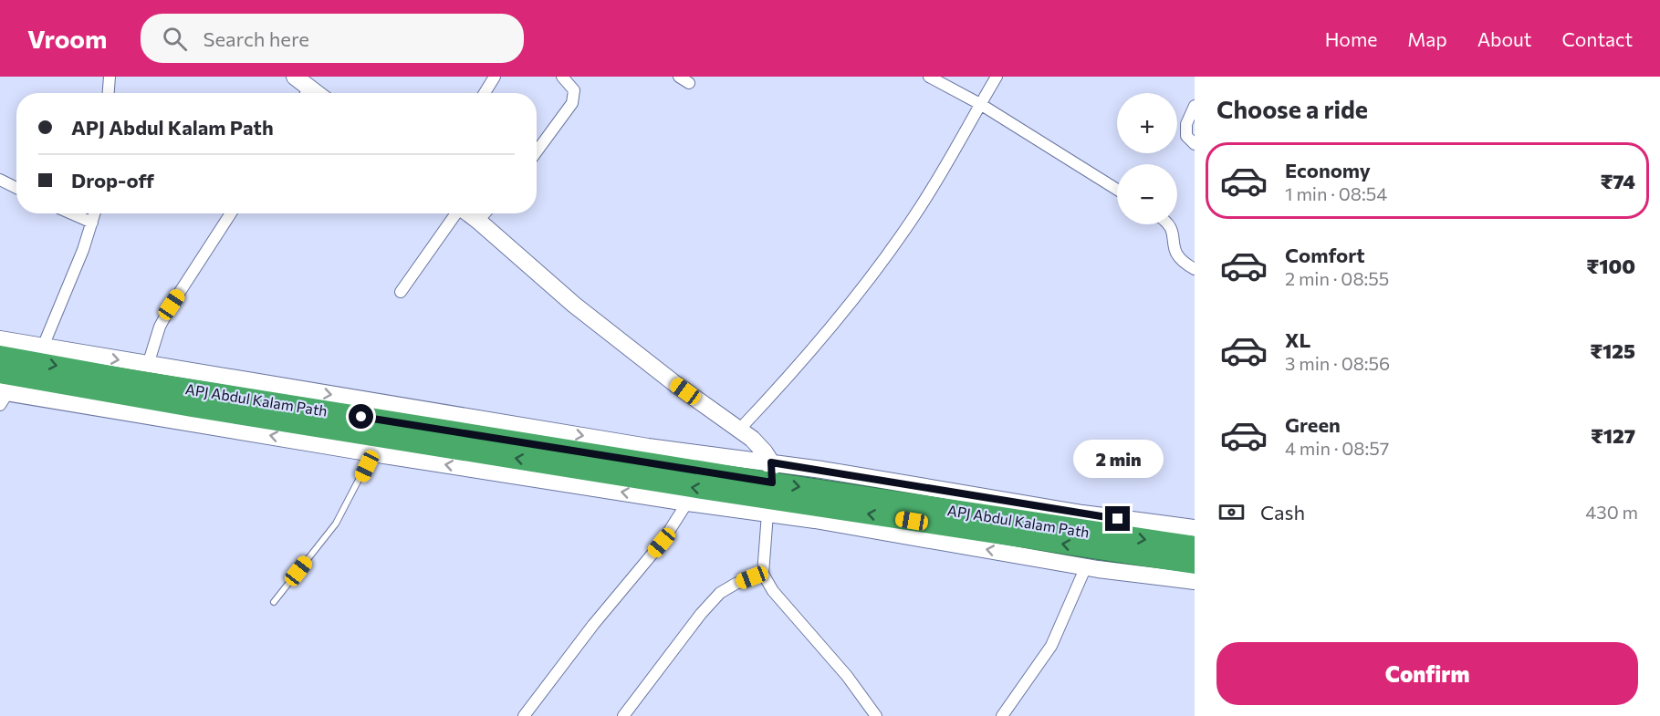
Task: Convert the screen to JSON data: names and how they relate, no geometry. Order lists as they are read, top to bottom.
{
  "streets": {
    "highway": ["APJ Abdul Kalam Path"]
  },
  "page": {
    "header": "Vroom",
    "search": "Search here",
    "nav": [
      "Home",
      "Map",
      "About",
      "Contact"
    ],
    "heading": "Choose a ride",
    "map_buttons": ["+", "−"],
    "banner": ["APJ Abdul Kalam Path", "Drop-off"],
    "list": [
      {
        "name": "Economy",
        "note": "1 min · 08:54",
        "value": "₹74"
      },
      {
        "name": "Comfort",
        "note": "2 min · 08:55",
        "value": "₹100"
      },
      {
        "name": "XL",
        "note": "3 min · 08:56",
        "value": "₹125"
      },
      {
        "name": "Green",
        "note": "4 min · 08:57",
        "value": "₹127"
      }
    ],
    "bubble": "2 min",
    "pay": ["Cash", "430 m"],
    "buttons": "Confirm"
  }
}
